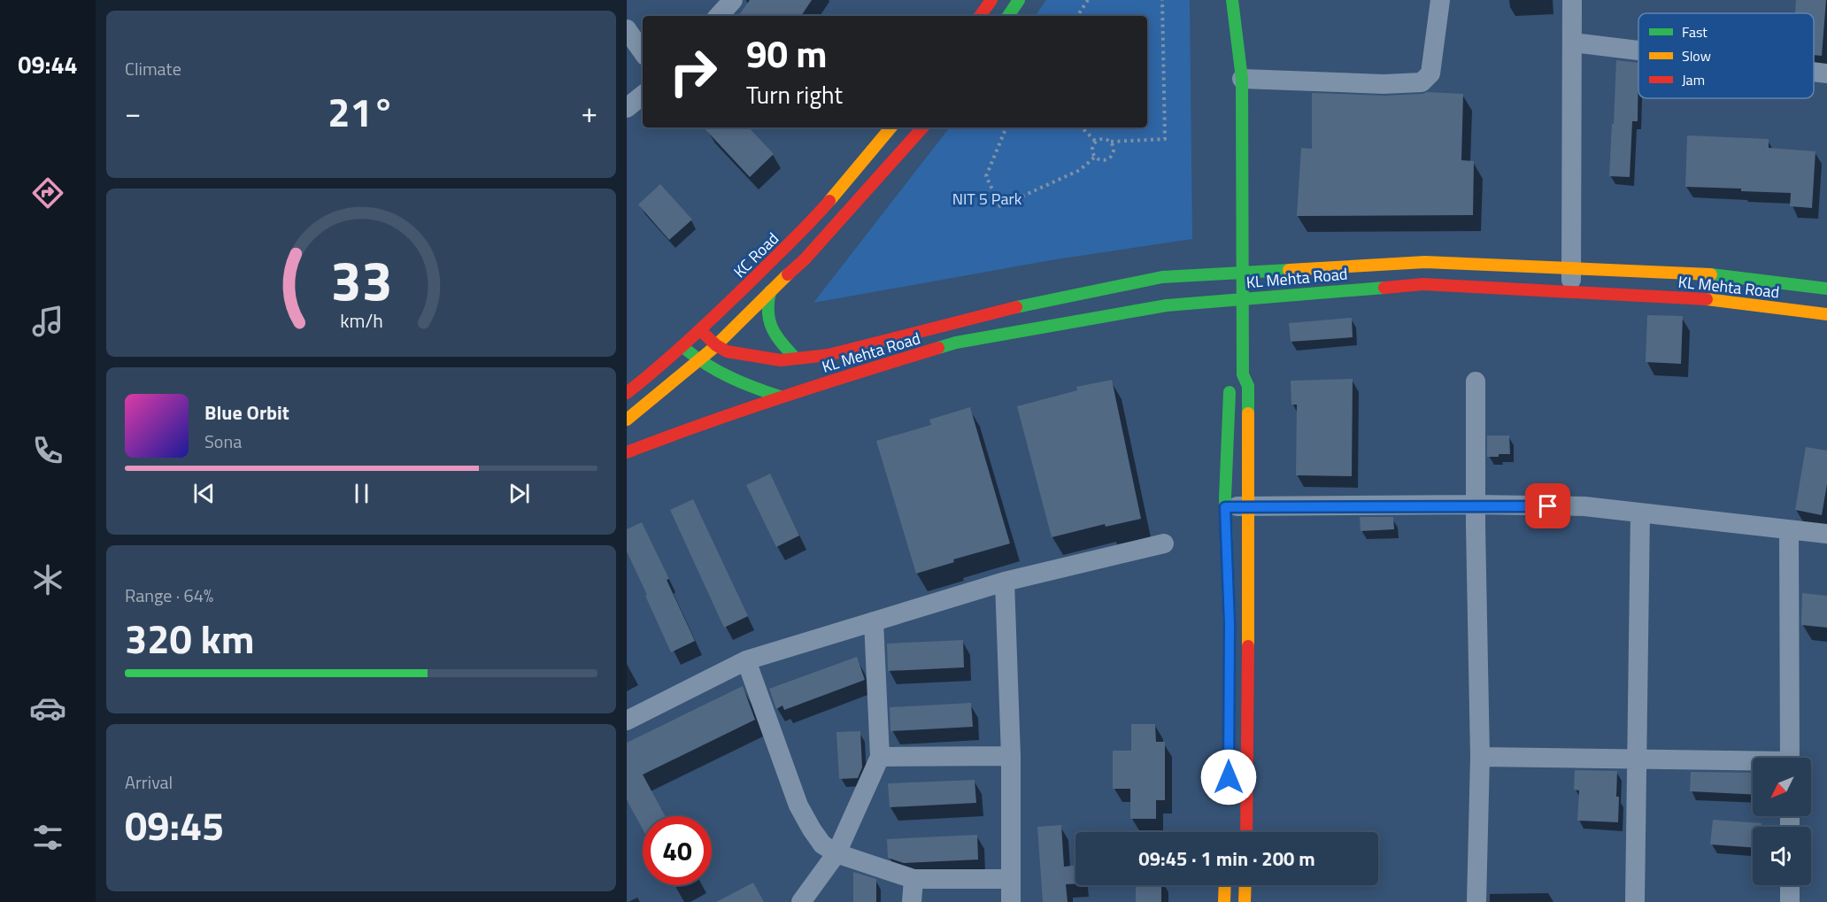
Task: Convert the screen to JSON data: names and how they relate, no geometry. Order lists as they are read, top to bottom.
{
  "streets": {
    "street": ["KC Road", "KL Mehta Road"]
  },
  "crossings": [
    ["KC Road", "KL Mehta Road"]
  ],
  "parks": ["NIT 5 Park"],
  "legend": ["Fast", "Slow", "Jam"],
  "north": "bottom left",
  "page": {
    "tabs": "09:44",
    "tile": [
      "Climate",
      ["Range · 64%", "320 km"],
      ["Arrival", "09:45"]
    ],
    "turn": ["90 m", "Turn right"],
    "heat": ["−", "21°", "+"],
    "song": ["Blue Orbit", "Sona"],
    "limit": "40",
    "trip": "09:45 · 1 min · 200 m",
    "gauge": ["33", "km/h"]
  }
}
